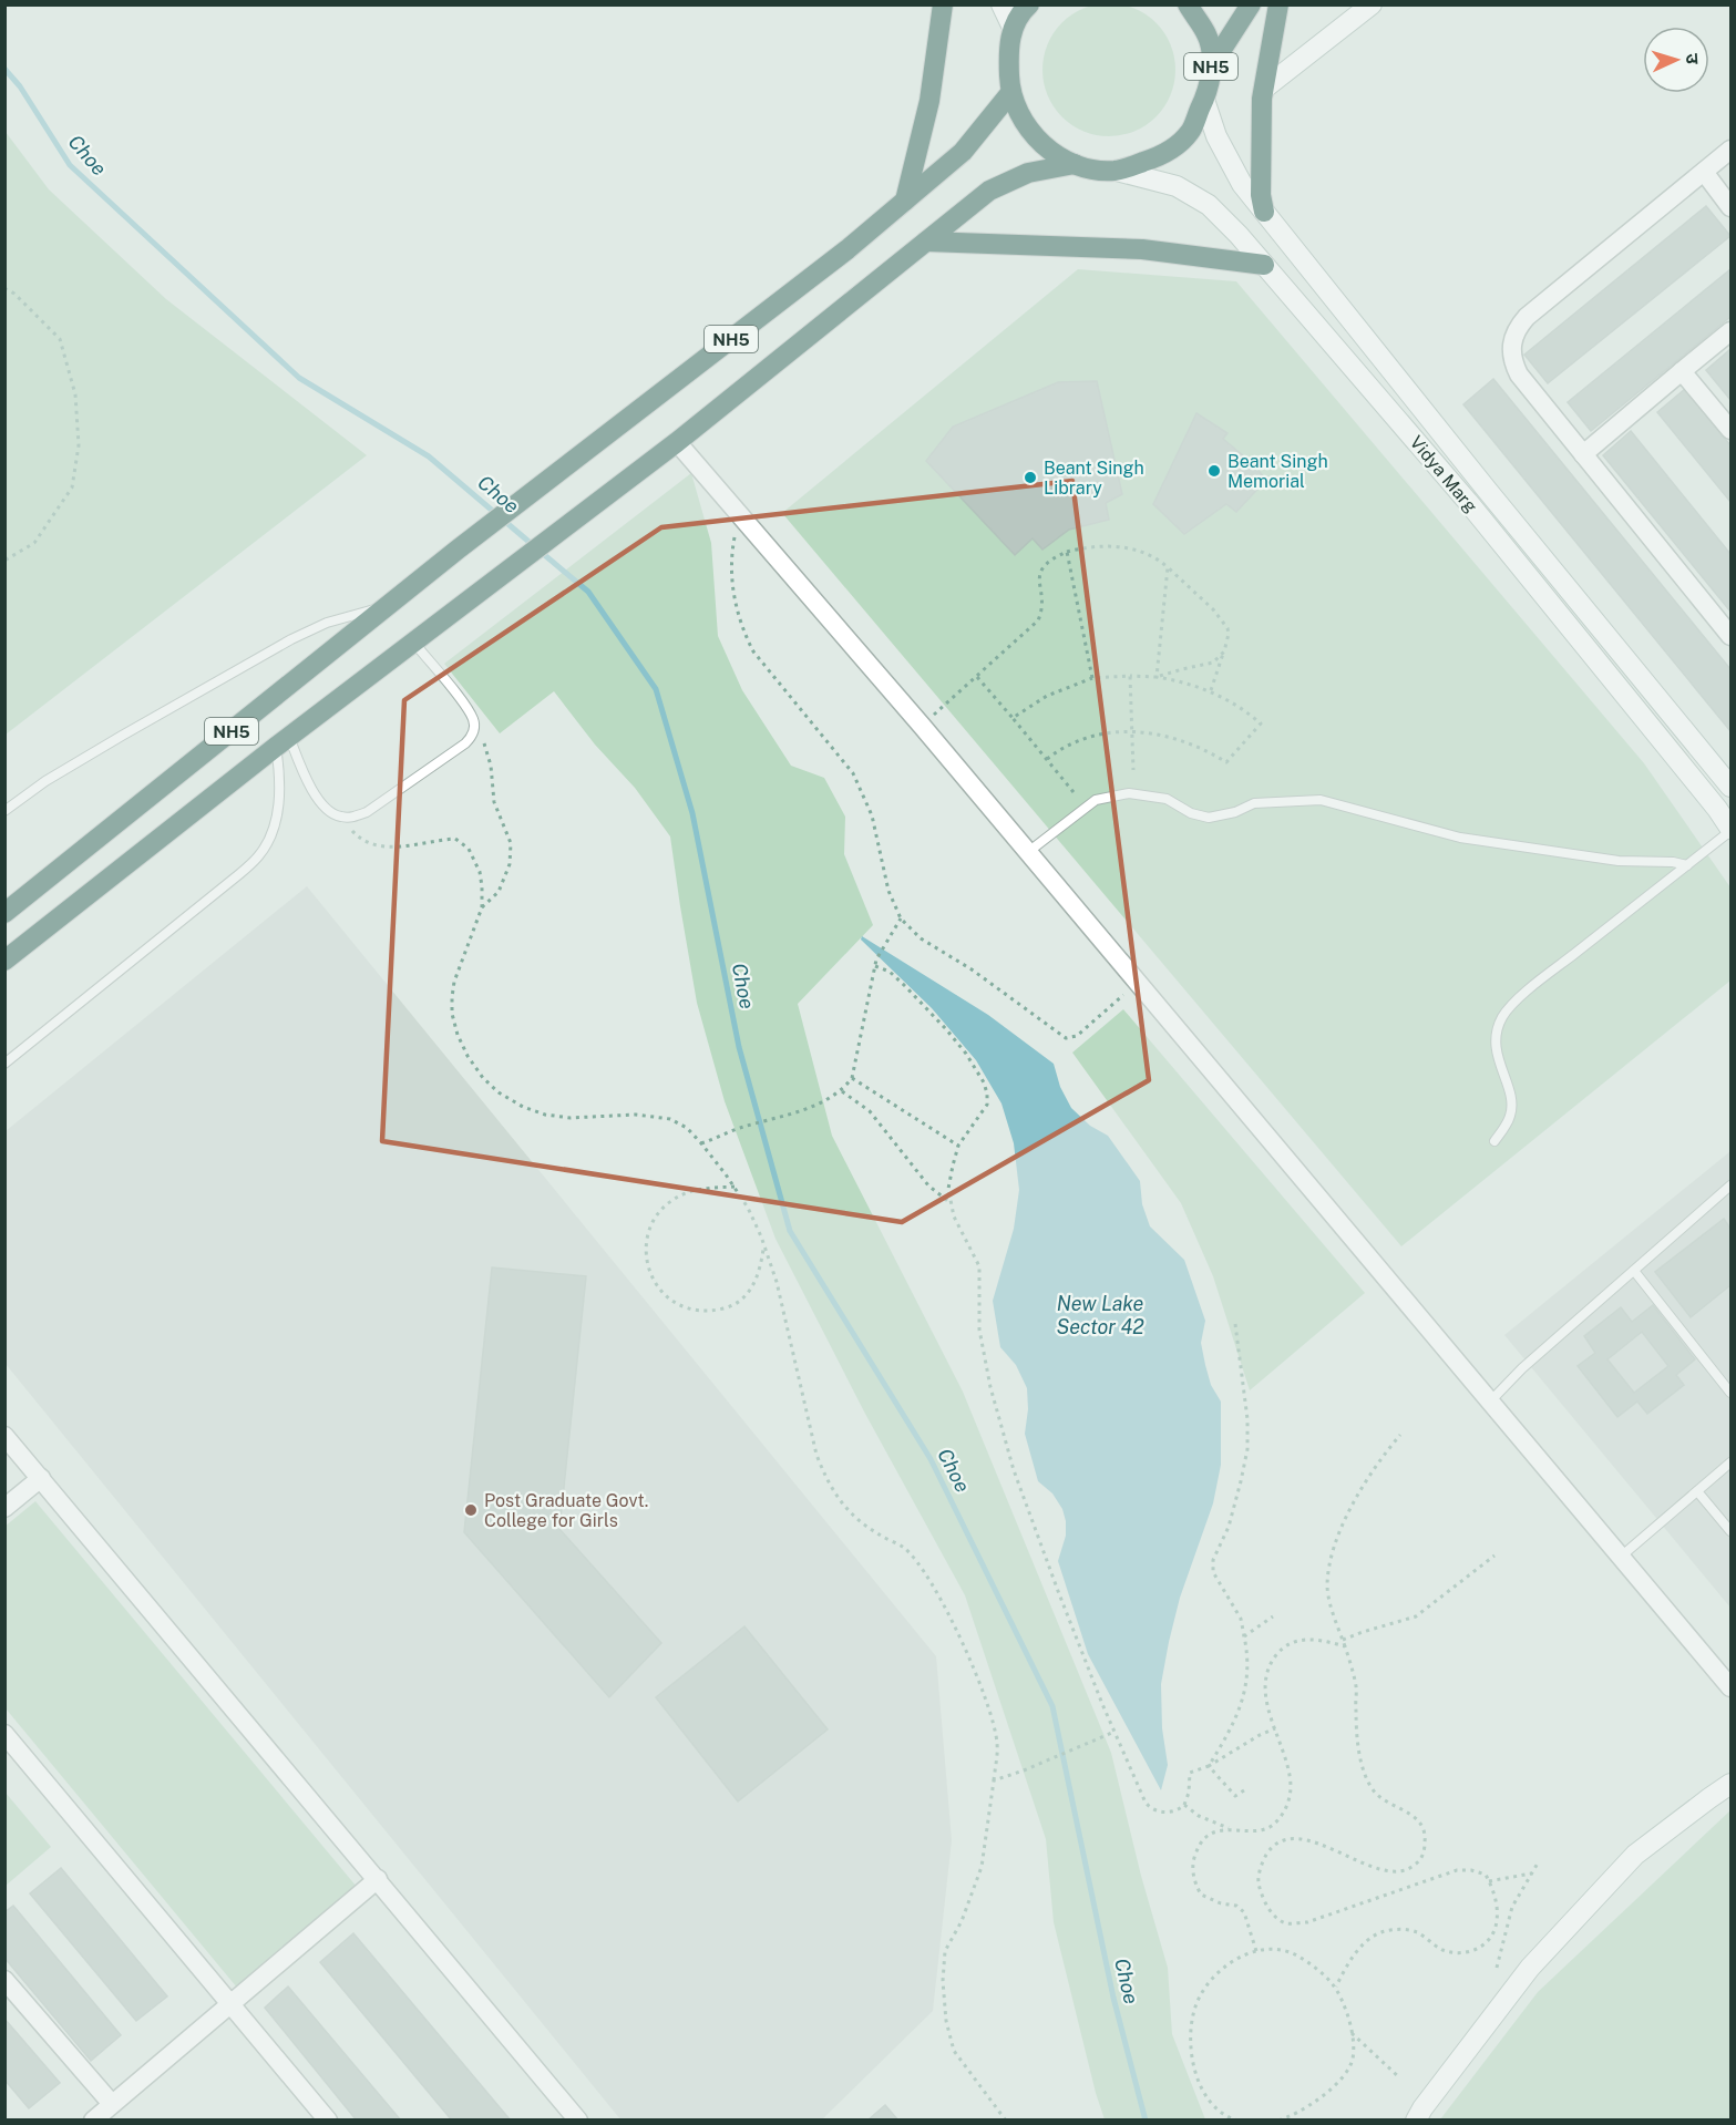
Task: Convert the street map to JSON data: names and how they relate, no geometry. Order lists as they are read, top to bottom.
{
  "streets": {
    "highway": ["NH5"],
    "main road": ["Vidya Marg"]
  },
  "crossings": [
    ["NH5", "Vidya Marg"]
  ],
  "water": ["Choe", "New Lake Sector 42"],
  "places": ["Beant Singh Memorial", "Beant Singh Library", "Post Graduate Govt. College for Girls"],
  "north": "right"
}
